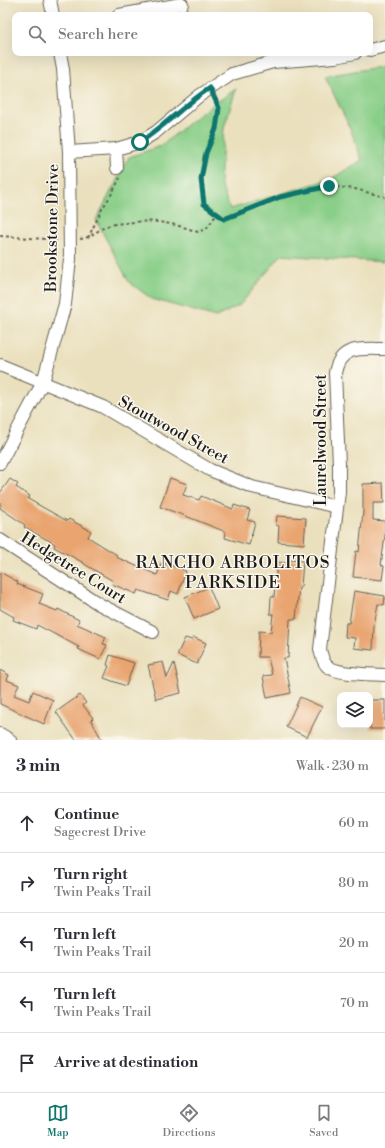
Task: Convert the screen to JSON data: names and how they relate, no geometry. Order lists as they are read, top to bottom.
{
  "streets": {
    "street": [
      "Brookstone Drive",
      "Stoutwood Street",
      "Laurelwood Street",
      "Hedgetree Court"
    ]
  },
  "crossings": [
    ["Brookstone Drive", "Stoutwood Street"],
    ["Stoutwood Street", "Laurelwood Street"]
  ],
  "districts": ["RANCHO ARBOLITOS PARKSIDE"],
  "page": {
    "search": "Search here",
    "heading": ["3 min", "Walk · 230 m"],
    "list": [
      ["Continue", "Sagecrest Drive", "60 m"],
      ["Turn right", "Twin Peaks Trail", "80 m"],
      ["Turn left", "Twin Peaks Trail", "20 m"],
      ["Turn left", "Twin Peaks Trail", "70 m"],
      "Arrive at destination"
    ],
    "nav": ["Map", "Directions", "Saved"]
  }
}
